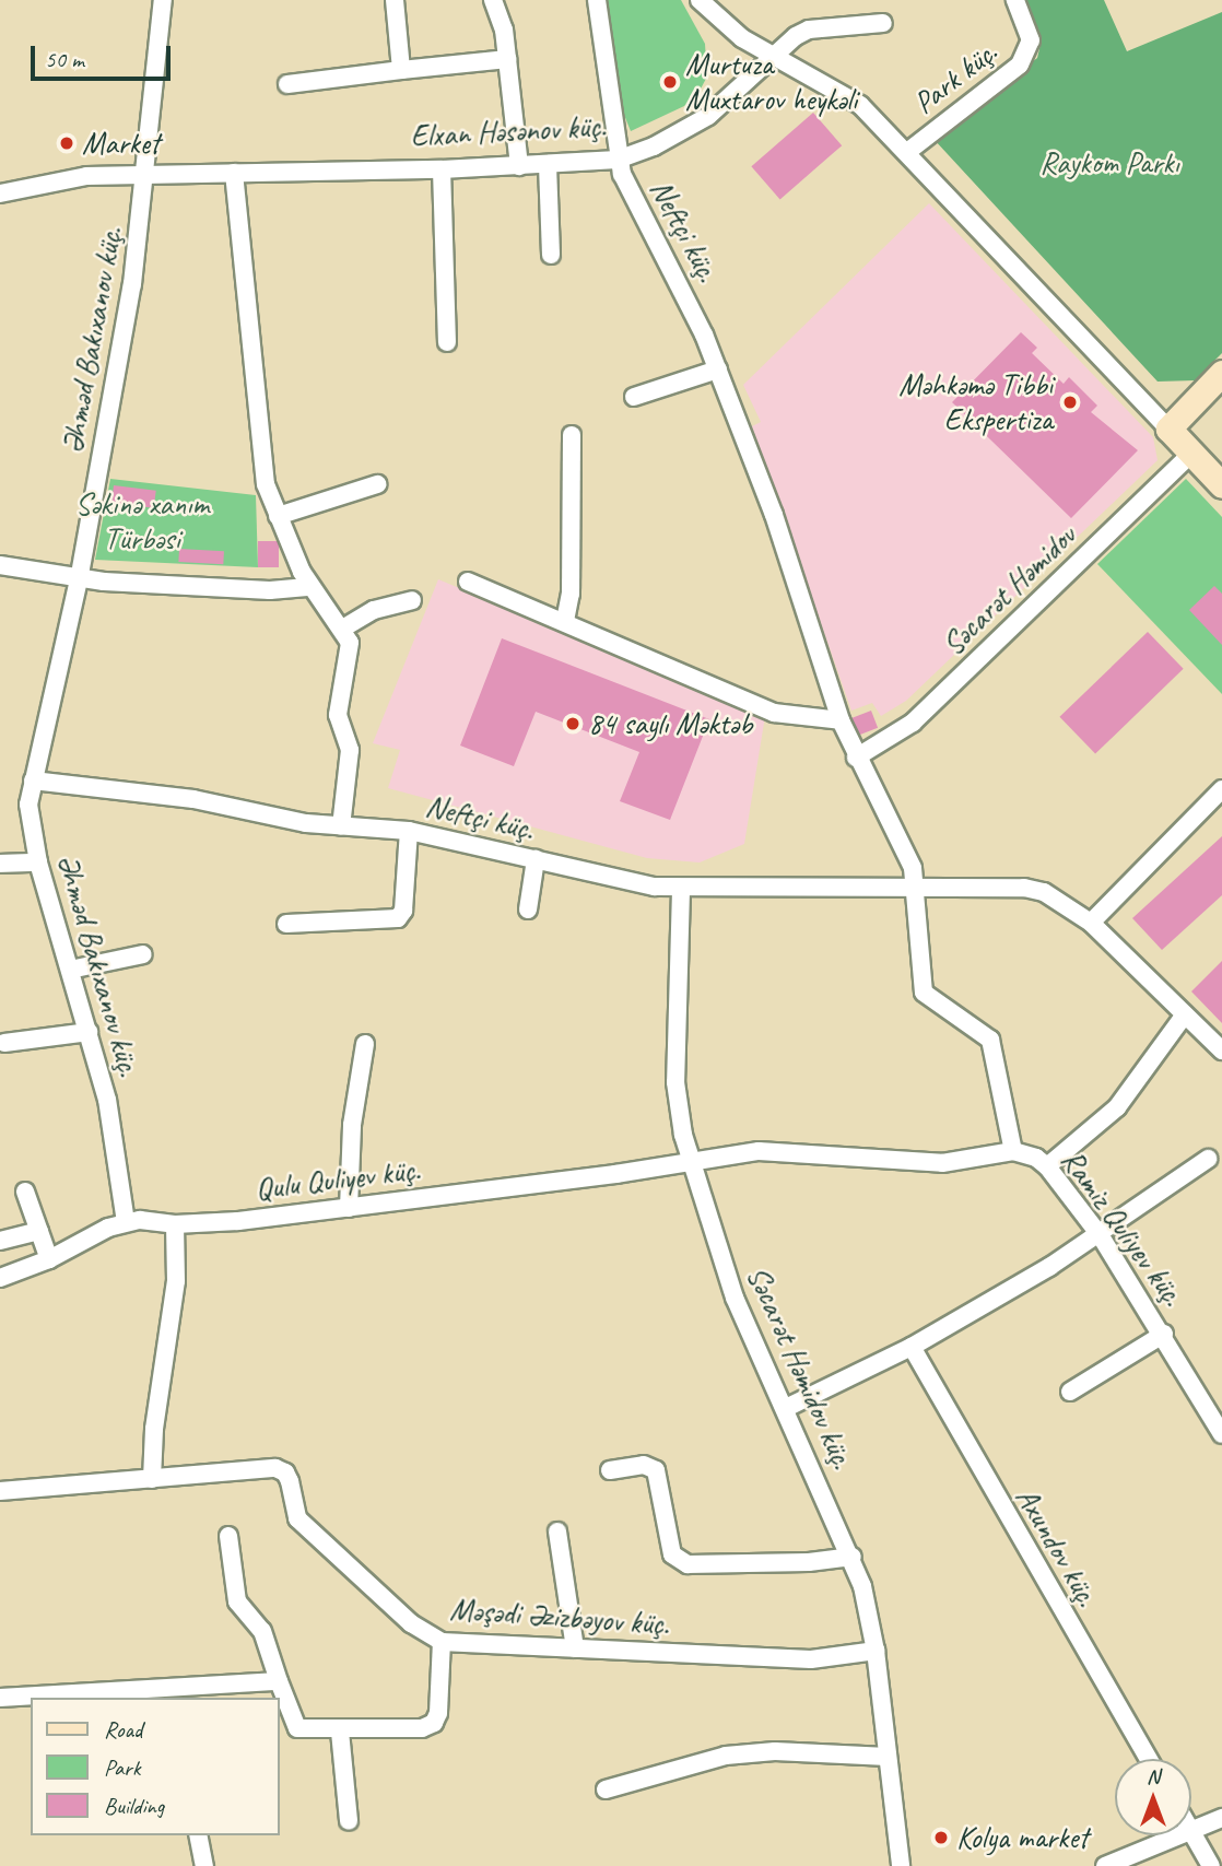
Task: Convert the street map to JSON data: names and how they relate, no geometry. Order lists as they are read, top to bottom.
{
  "streets": {
    "street": [
      "Park küç.",
      "Elxan Həsənov küç.",
      "Neftçi küç.",
      "Əhməd Bakıxanov küç.",
      "Səcarət Həmidov",
      "Qulu Quliyev küç.",
      "Ramiz Quliyev küç.",
      "Səcarət Həmidov küç.",
      "Axundov küç.",
      "Məşədi Əzizbəyov küç."
    ]
  },
  "crossings": [
    ["Elxan Həsənov küç.", "Neftçi küç."],
    ["Elxan Həsənov küç.", "Əhməd Bakıxanov küç."],
    ["Neftçi küç.", "Əhməd Bakıxanov küç."],
    ["Neftçi küç.", "Səcarət Həmidov"],
    ["Neftçi küç.", "Səcarət Həmidov küç."],
    ["Əhməd Bakıxanov küç.", "Qulu Quliyev küç."],
    ["Qulu Quliyev küç.", "Ramiz Quliyev küç."],
    ["Qulu Quliyev küç.", "Səcarət Həmidov küç."],
    ["Ramiz Quliyev küç.", "Səcarət Həmidov küç."],
    ["Səcarət Həmidov küç.", "Məşədi Əzizbəyov küç."]
  ],
  "parks": ["Raykom Parkı", "Səkinə xanım Türbəsi"],
  "places": [
    "Murtuza Muxtarov heykəli",
    "Market",
    "Məhkəmə Tibbi Ekspertiza",
    "84 saylı Məktəb",
    "Kolya market"
  ],
  "legend": ["Road", "Park", "Building"],
  "scale_bar": "50 m",
  "north": "top"
}
